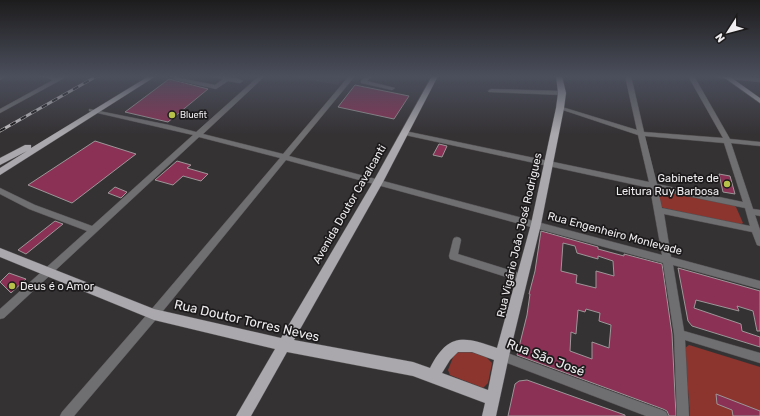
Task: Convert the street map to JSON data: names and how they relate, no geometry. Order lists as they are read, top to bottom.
{
  "streets": {
    "main road": [
      "Avenida Doutor Cavalcanti",
      "Rua Vigário João José Rodrigues",
      "Rua Doutor Torres Neves",
      "Rua São José"
    ],
    "street": ["Rua Engenheiro Monlevade"]
  },
  "crossings": [
    ["Avenida Doutor Cavalcanti", "Rua Engenheiro Monlevade"],
    ["Avenida Doutor Cavalcanti", "Rua Doutor Torres Neves"],
    ["Rua Engenheiro Monlevade", "Rua Vigário João José Rodrigues"],
    ["Rua Vigário João José Rodrigues", "Rua Doutor Torres Neves"],
    ["Rua Vigário João José Rodrigues", "Rua São José"],
    ["Rua Doutor Torres Neves", "Rua São José"]
  ],
  "places": ["Bluefit", "Gabinete de Leitura Ruy Barbosa", "Deus é o Amor"],
  "north": "bottom left"
}
